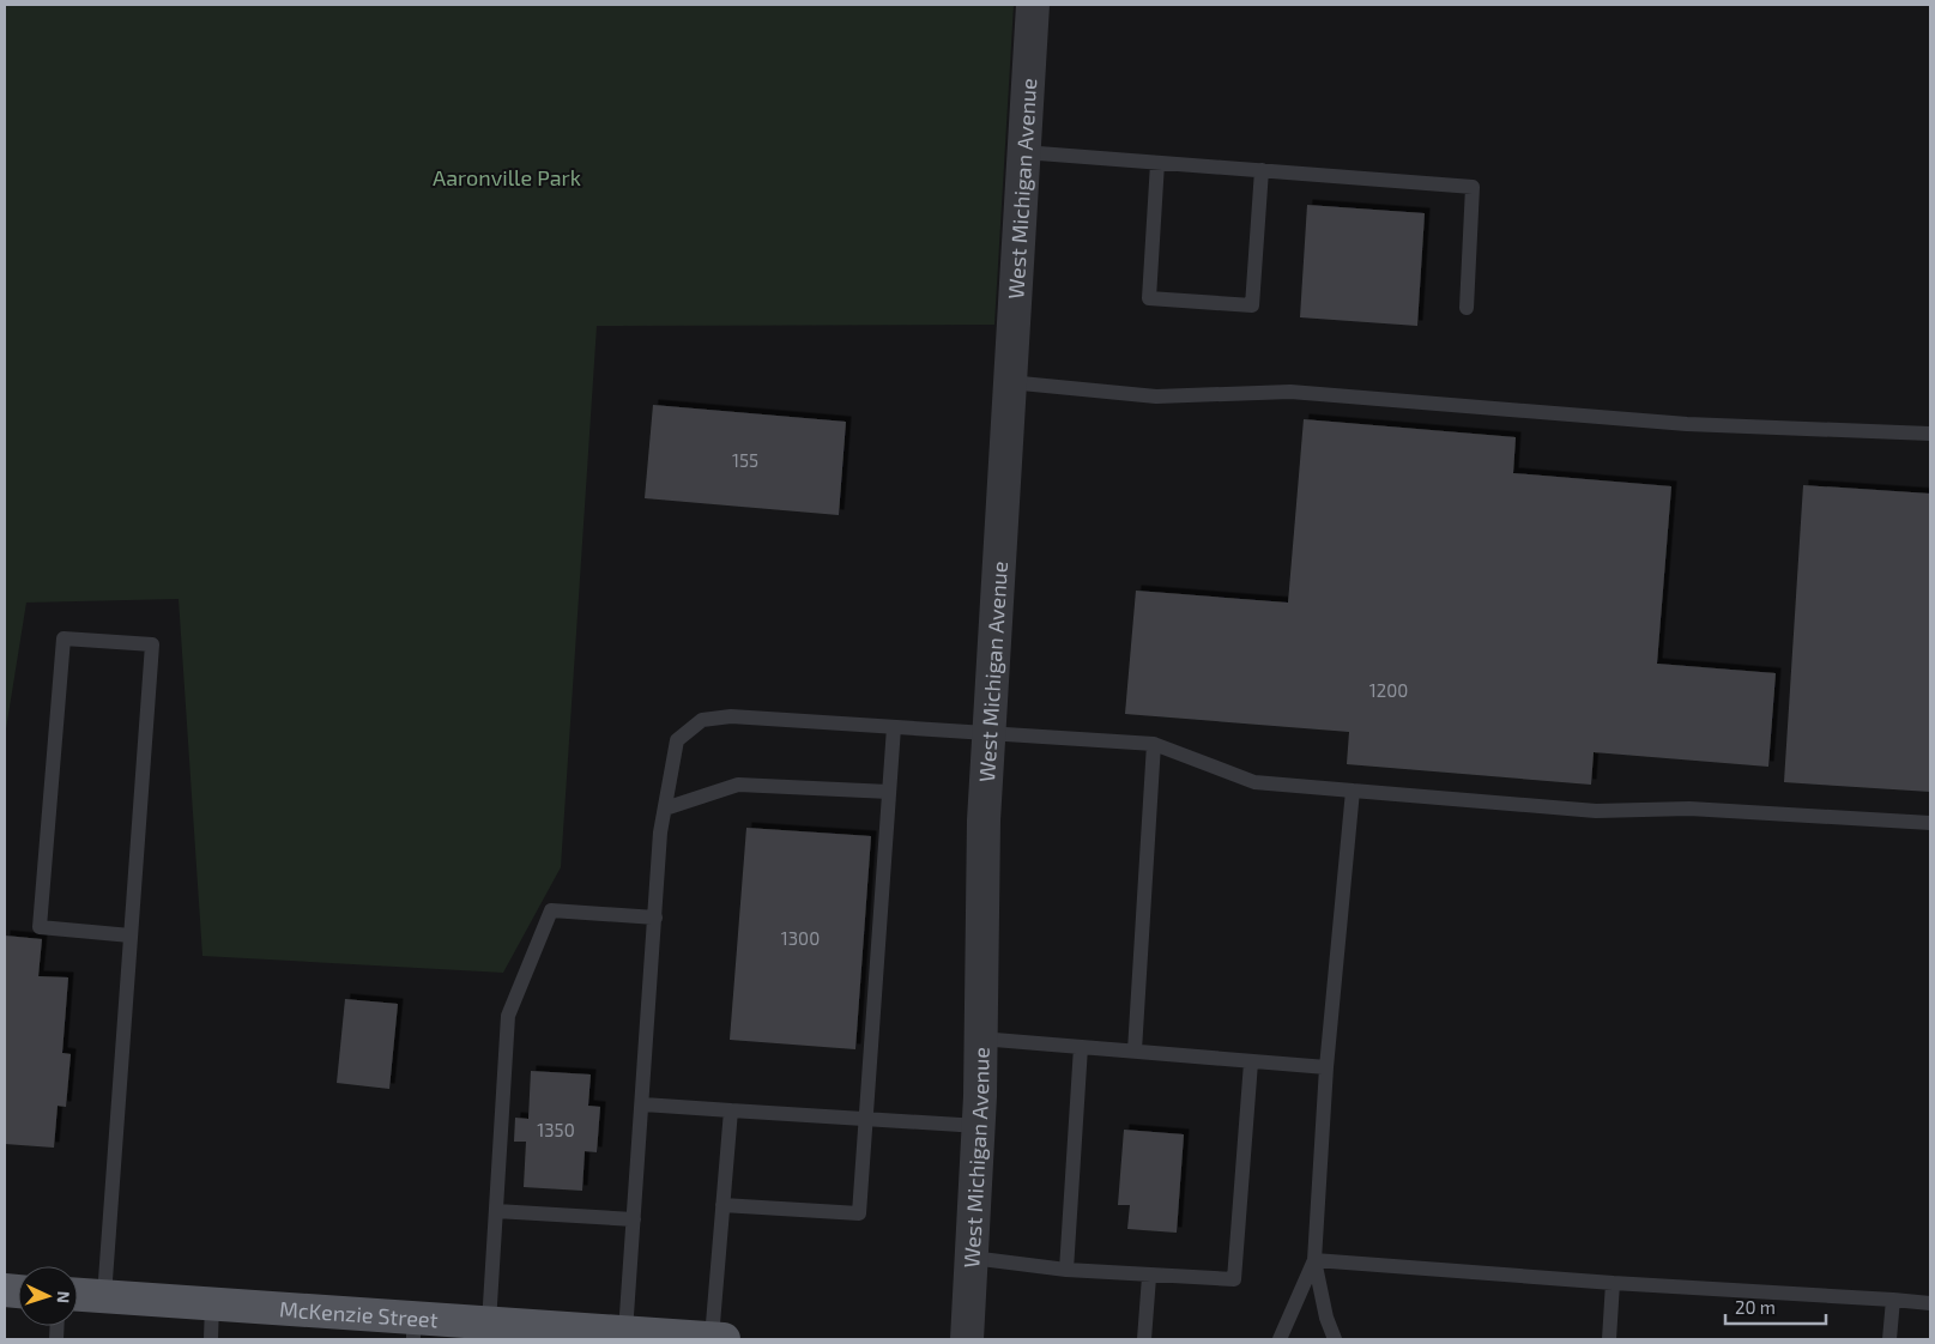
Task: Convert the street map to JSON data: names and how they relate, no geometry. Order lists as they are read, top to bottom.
{
  "streets": {
    "main road": ["McKenzie Street"],
    "street": ["West Michigan Avenue"]
  },
  "parks": ["Aaronville Park"],
  "house_numbers": [
    "155",
    "1200",
    "1300",
    "1350"
  ],
  "scale_bar": "20 m",
  "north": "right"
}
